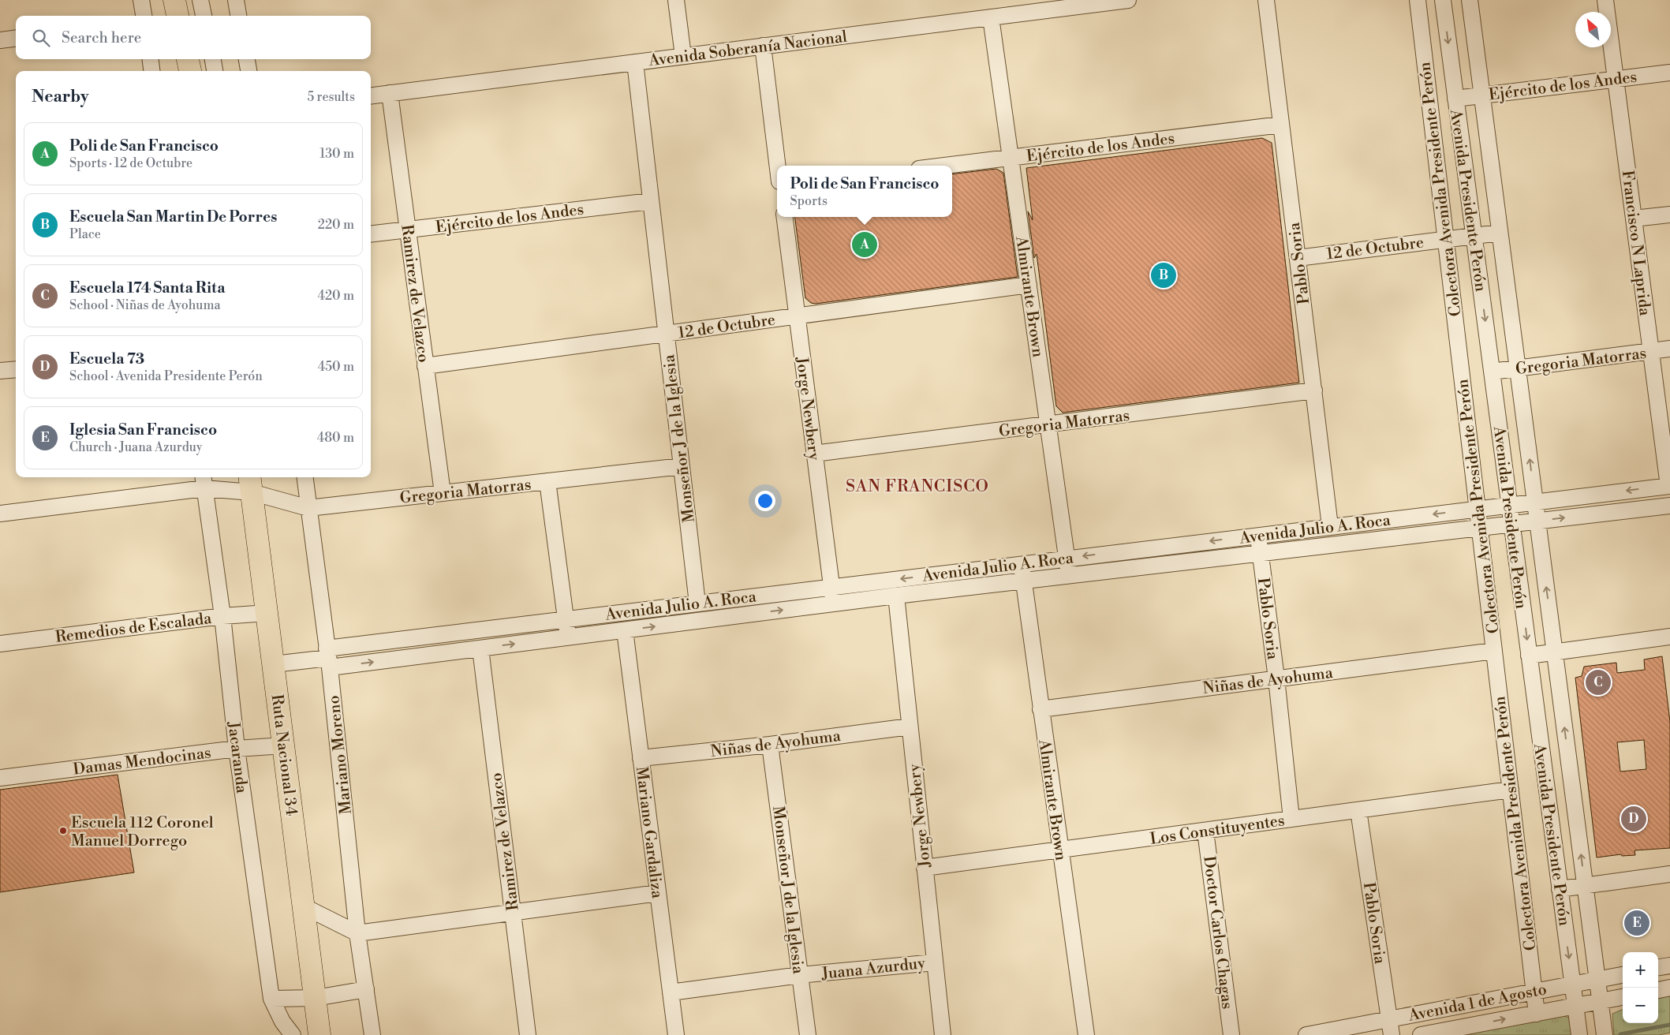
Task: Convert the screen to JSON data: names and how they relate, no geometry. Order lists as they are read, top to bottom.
{
  "streets": {
    "highway": ["Ruta Nacional 34"],
    "street": [
      "Avenida Soberanía Nacional",
      "Ejército de los Andes",
      "Colectora Avenida Presidente Perón",
      "Avenida Presidente Perón",
      "Francisco N Laprida",
      "12 de Octubre",
      "Pablo Soria",
      "Ramirez de Velazco",
      "Almirante Brown",
      "Gregoria Matorras",
      "Jorge Newbery",
      "Monseñor J de la Iglesia",
      "Avenida Julio A. Roca",
      "Remedios de Escalada",
      "Niñas de Ayohuma",
      "Mariano Moreno",
      "Jacaranda",
      "Damas Mendocinas",
      "Los Constituyentes",
      "Mariano Gardaliza",
      "Doctor Carlos Chagas",
      "Juana Azurduy",
      "Avenida 1 de Agosto"
    ]
  },
  "crossings": [
    ["Avenida Soberanía Nacional", "Ramirez de Velazco"],
    ["Avenida Soberanía Nacional", "Almirante Brown"],
    ["Avenida Soberanía Nacional", "Monseñor J de la Iglesia"],
    ["Ejército de los Andes", "Avenida Presidente Perón"],
    ["Ejército de los Andes", "Francisco N Laprida"],
    ["Ejército de los Andes", "Pablo Soria"],
    ["Ejército de los Andes", "Ramirez de Velazco"],
    ["Ejército de los Andes", "Almirante Brown"],
    ["Ejército de los Andes", "Monseñor J de la Iglesia"],
    ["Colectora Avenida Presidente Perón", "12 de Octubre"],
    ["Colectora Avenida Presidente Perón", "Avenida Julio A. Roca"],
    ["Colectora Avenida Presidente Perón", "Niñas de Ayohuma"],
    ["Colectora Avenida Presidente Perón", "Los Constituyentes"],
    ["Colectora Avenida Presidente Perón", "Avenida 1 de Agosto"],
    ["Avenida Presidente Perón", "12 de Octubre"],
    ["Avenida Presidente Perón", "Gregoria Matorras"],
    ["Avenida Presidente Perón", "Avenida Julio A. Roca"],
    ["Avenida Presidente Perón", "Avenida 1 de Agosto"],
    ["Francisco N Laprida", "Gregoria Matorras"],
    ["Francisco N Laprida", "Avenida Julio A. Roca"],
    ["12 de Octubre", "Pablo Soria"],
    ["12 de Octubre", "Ramirez de Velazco"],
    ["12 de Octubre", "Almirante Brown"],
    ["12 de Octubre", "Jorge Newbery"],
    ["12 de Octubre", "Monseñor J de la Iglesia"],
    ["Pablo Soria", "Gregoria Matorras"],
    ["Pablo Soria", "Avenida Julio A. Roca"],
    ["Pablo Soria", "Niñas de Ayohuma"],
    ["Pablo Soria", "Los Constituyentes"],
    ["Pablo Soria", "Avenida 1 de Agosto"],
    ["Ramirez de Velazco", "Gregoria Matorras"],
    ["Ramirez de Velazco", "Avenida Julio A. Roca"],
    ["Almirante Brown", "Gregoria Matorras"],
    ["Almirante Brown", "Avenida Julio A. Roca"],
    ["Almirante Brown", "Niñas de Ayohuma"],
    ["Almirante Brown", "Los Constituyentes"],
    ["Gregoria Matorras", "Jorge Newbery"],
    ["Gregoria Matorras", "Monseñor J de la Iglesia"],
    ["Gregoria Matorras", "Ruta Nacional 34"],
    ["Gregoria Matorras", "Mariano Moreno"],
    ["Gregoria Matorras", "Jacaranda"],
    ["Jorge Newbery", "Avenida Julio A. Roca"],
    ["Jorge Newbery", "Niñas de Ayohuma"],
    ["Jorge Newbery", "Los Constituyentes"],
    ["Jorge Newbery", "Juana Azurduy"],
    ["Monseñor J de la Iglesia", "Avenida Julio A. Roca"],
    ["Monseñor J de la Iglesia", "Niñas de Ayohuma"],
    ["Monseñor J de la Iglesia", "Juana Azurduy"],
    ["Avenida Julio A. Roca", "Mariano Moreno"],
    ["Avenida Julio A. Roca", "Mariano Gardaliza"],
    ["Remedios de Escalada", "Ruta Nacional 34"],
    ["Remedios de Escalada", "Jacaranda"],
    ["Niñas de Ayohuma", "Mariano Gardaliza"],
    ["Ruta Nacional 34", "Damas Mendocinas"],
    ["Jacaranda", "Damas Mendocinas"],
    ["Los Constituyentes", "Doctor Carlos Chagas"],
    ["Mariano Gardaliza", "Juana Azurduy"]
  ],
  "districts": ["SAN FRANCISCO"],
  "places": ["Escuela 112 Coronel Manuel Dorrego"],
  "north": "top left",
  "page": {
    "search": "Search here",
    "heading": ["Nearby", "5 results"],
    "list": [
      {
        "mark": "A",
        "name": "Poli de San Francisco",
        "note": "Sports · 12 de Octubre",
        "value": "130 m"
      },
      {
        "mark": "B",
        "name": "Escuela San Martin De Porres",
        "note": "Place",
        "value": "220 m"
      },
      {
        "mark": "C",
        "name": "Escuela 174 Santa Rita",
        "note": "School · Niñas de Ayohuma",
        "value": "420 m"
      },
      {
        "mark": "D",
        "name": "Escuela 73",
        "note": "School · Avenida Presidente Perón",
        "value": "450 m"
      },
      {
        "mark": "E",
        "name": "Iglesia San Francisco",
        "note": "Church · Juana Azurduy",
        "value": "480 m"
      }
    ],
    "popup": ["Poli de San Francisco", "Sports"],
    "pins": [
      "A",
      "B",
      "C",
      "D",
      "E"
    ],
    "map_buttons": ["+", "−"]
  }
}
